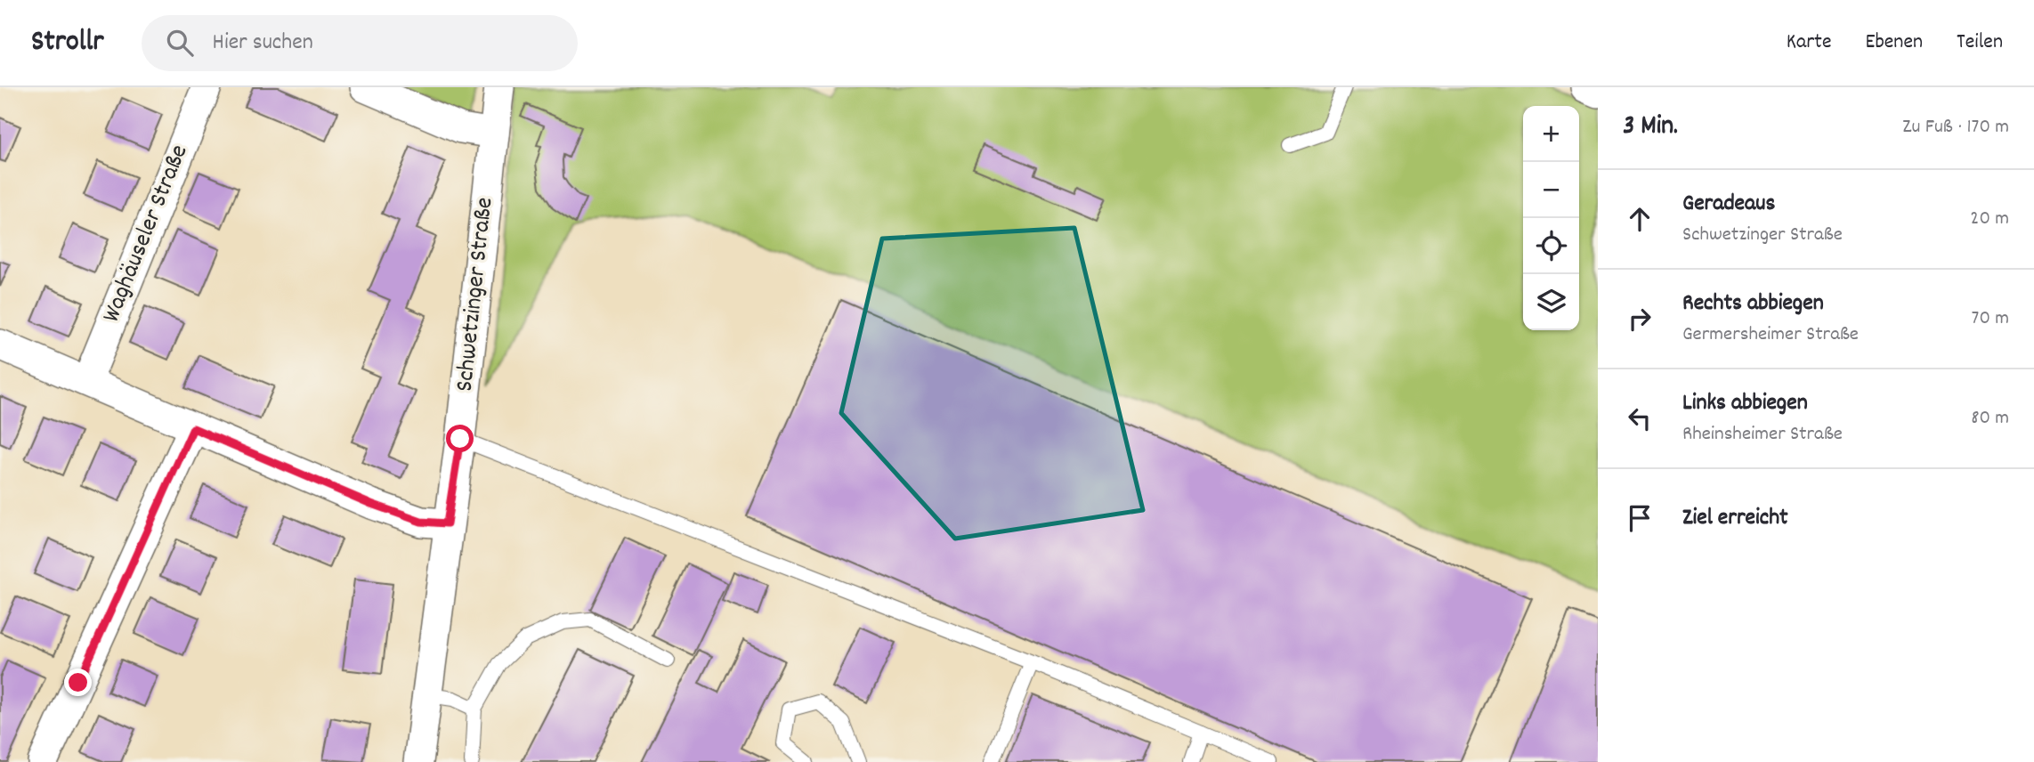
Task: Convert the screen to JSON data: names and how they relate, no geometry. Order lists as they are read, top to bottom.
{
  "streets": {
    "street": ["Waghäuseler Straße", "Schwetzinger Straße"]
  },
  "page": {
    "header": "Strollr",
    "search": "Hier suchen",
    "nav": ["Karte", "Ebenen", "Teilen"],
    "heading": ["3 Min.", "Zu Fuß · 170 m"],
    "map_buttons": ["+", "−"],
    "list": [
      ["Geradeaus", "Schwetzinger Straße", "20 m"],
      ["Rechts abbiegen", "Germersheimer Straße", "70 m"],
      ["Links abbiegen", "Rheinsheimer Straße", "80 m"],
      "Ziel erreicht"
    ]
  }
}
